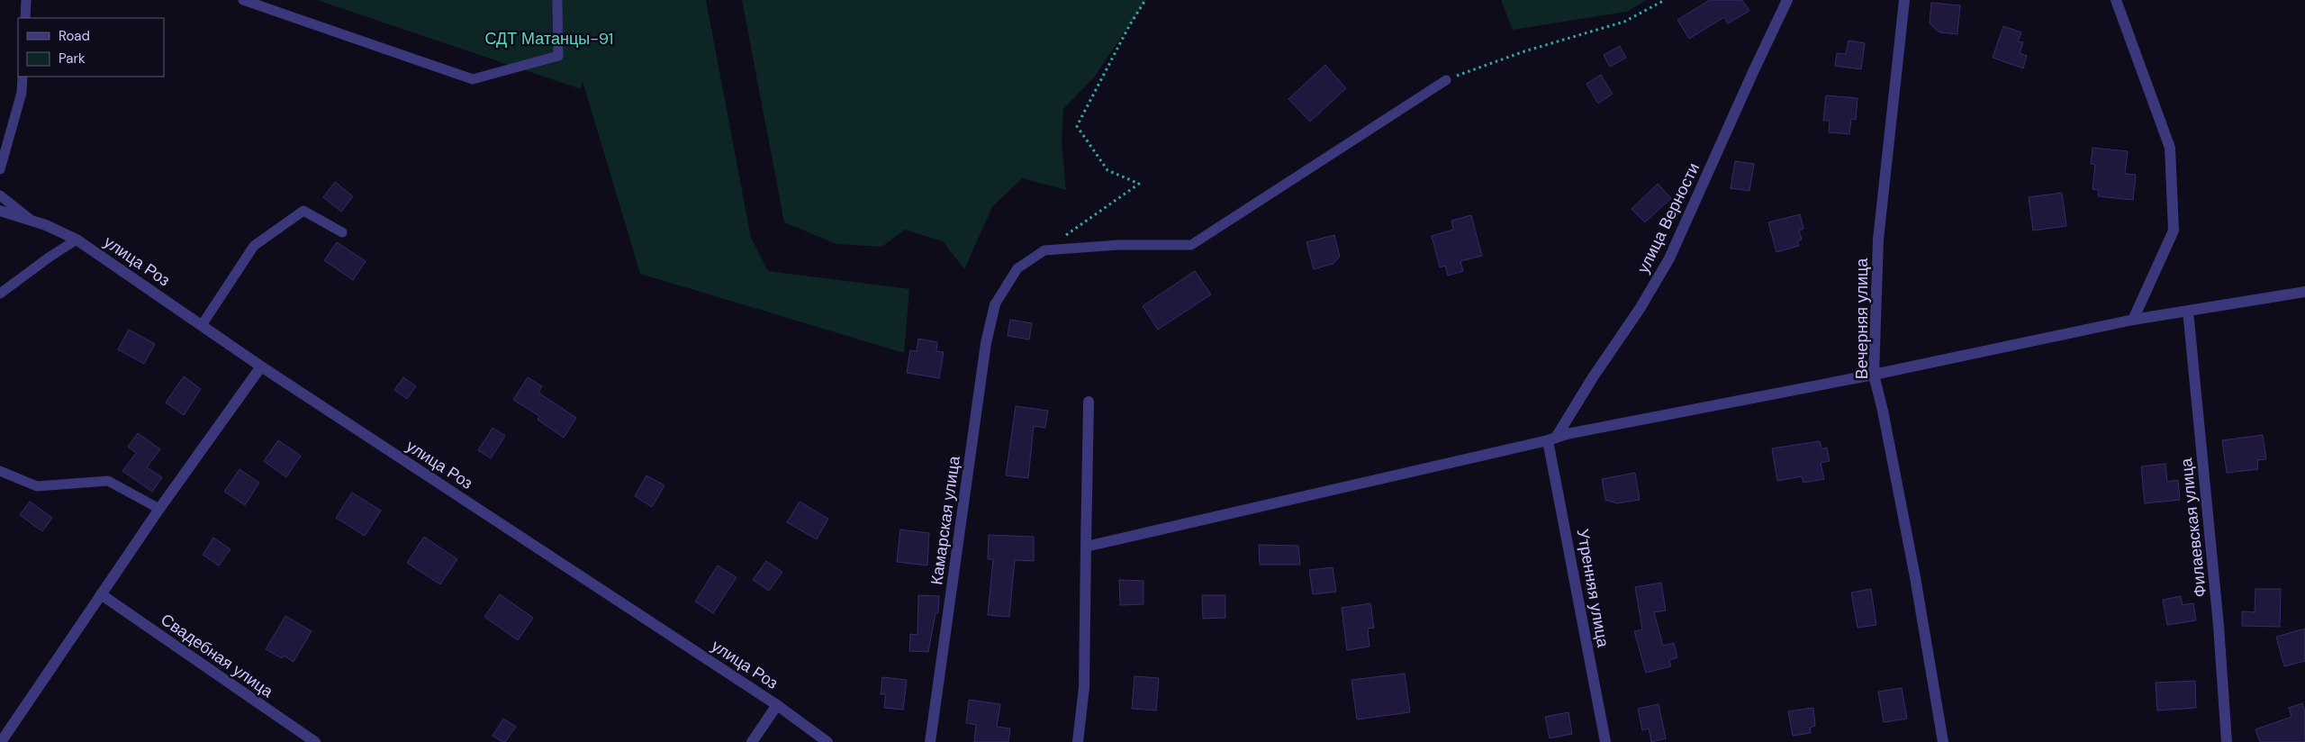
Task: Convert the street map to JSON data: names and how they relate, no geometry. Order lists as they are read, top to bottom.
{
  "streets": {
    "street": [
      "улица Верности",
      "улица Роз",
      "Вечерняя улица",
      "Камарская улица",
      "Филаевская улица",
      "Утренняя улица",
      "Свадебная улица"
    ]
  },
  "crossings": [
    ["улица Верности", "Утренняя улица"]
  ],
  "parks": ["СДТ Матанцы-91"],
  "legend": ["Road", "Park"]
}
